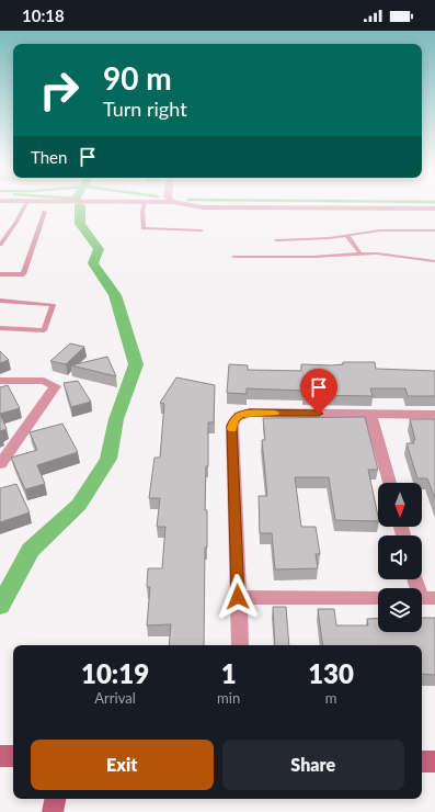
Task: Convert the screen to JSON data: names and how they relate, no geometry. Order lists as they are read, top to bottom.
{
  "north": "bottom",
  "page": {
    "status": "10:18",
    "turn": ["90 m", "Turn right"],
    "then": "Then",
    "eta": [
      "10:19",
      "Arrival",
      "1",
      "min",
      "130",
      "m"
    ],
    "buttons": ["Exit", "Share"]
  }
}
